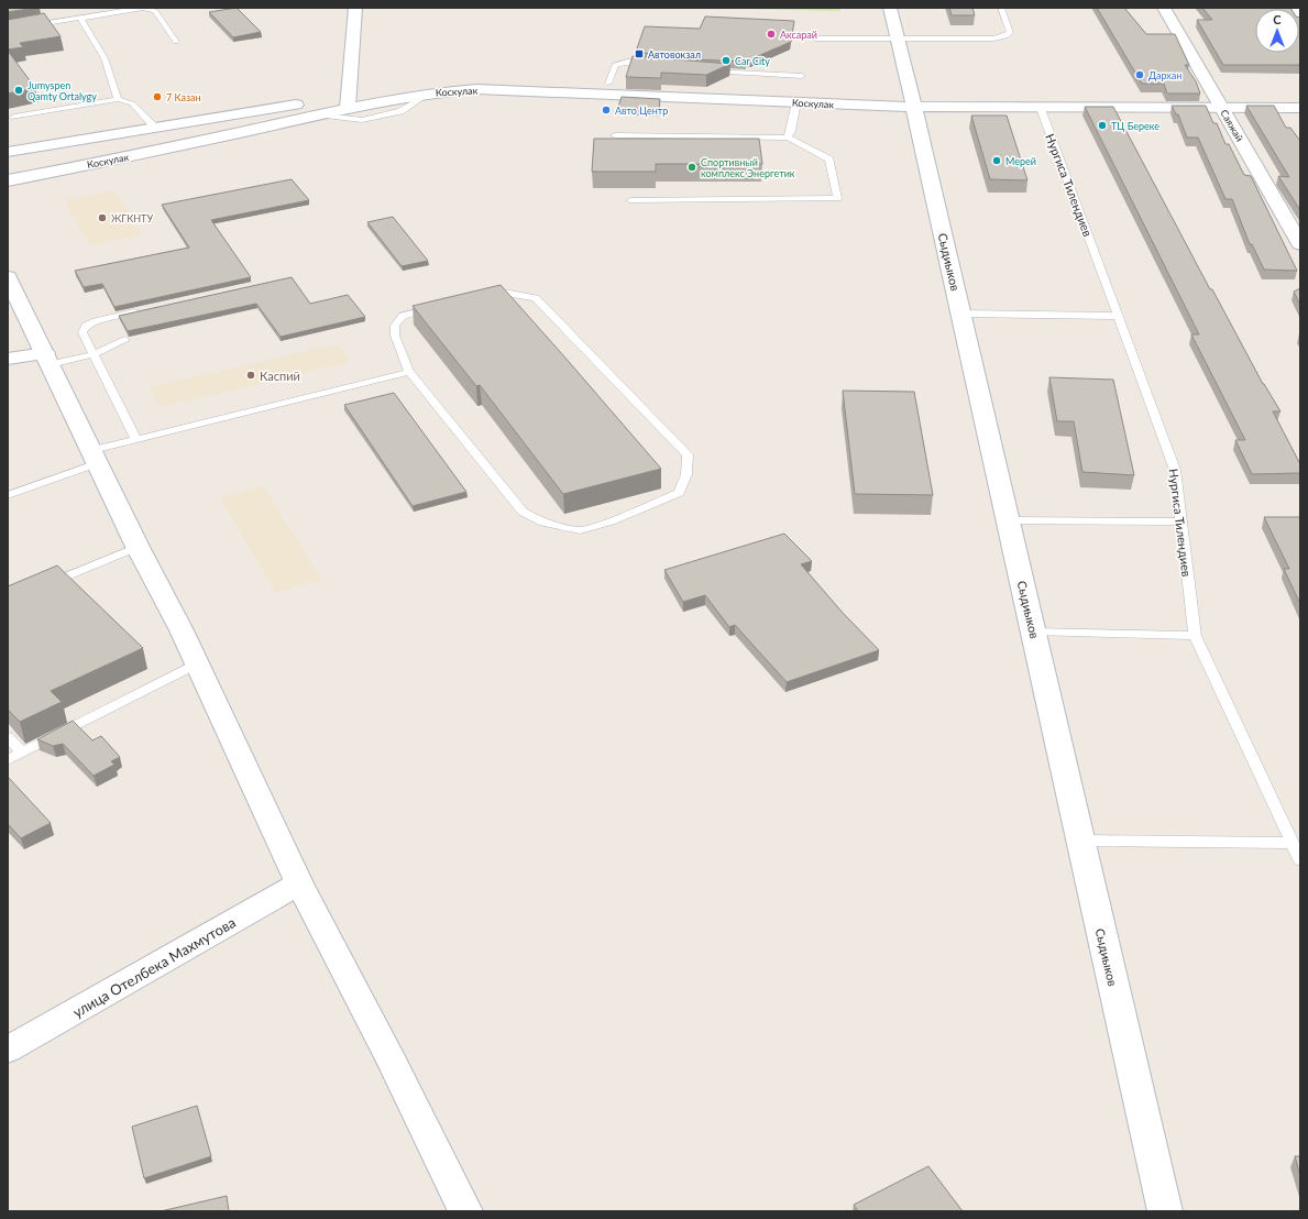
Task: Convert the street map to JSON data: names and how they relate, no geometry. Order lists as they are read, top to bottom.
{
  "streets": {
    "street": [
      "Коскулак",
      "Саяжай",
      "Сыдиыков",
      "улица Отелбека Махмутова"
    ],
    "lane": ["Нургиса Тилендиев"]
  },
  "crossings": [
    ["Коскулак", "Сыдиыков"]
  ],
  "places": {
    "other": [
      "Аксарай",
      "Car City",
      "Дархан",
      "Jumyspen Qamty Ortalygy",
      "7 Казан",
      "Авто Центр",
      "ТЦ Береке",
      "Мерей",
      "Спортивный комплекс Энергетик",
      "ЖГКНТУ",
      "Каспий"
    ],
    "transit": ["Автовокзал"]
  },
  "north": "top"
}
